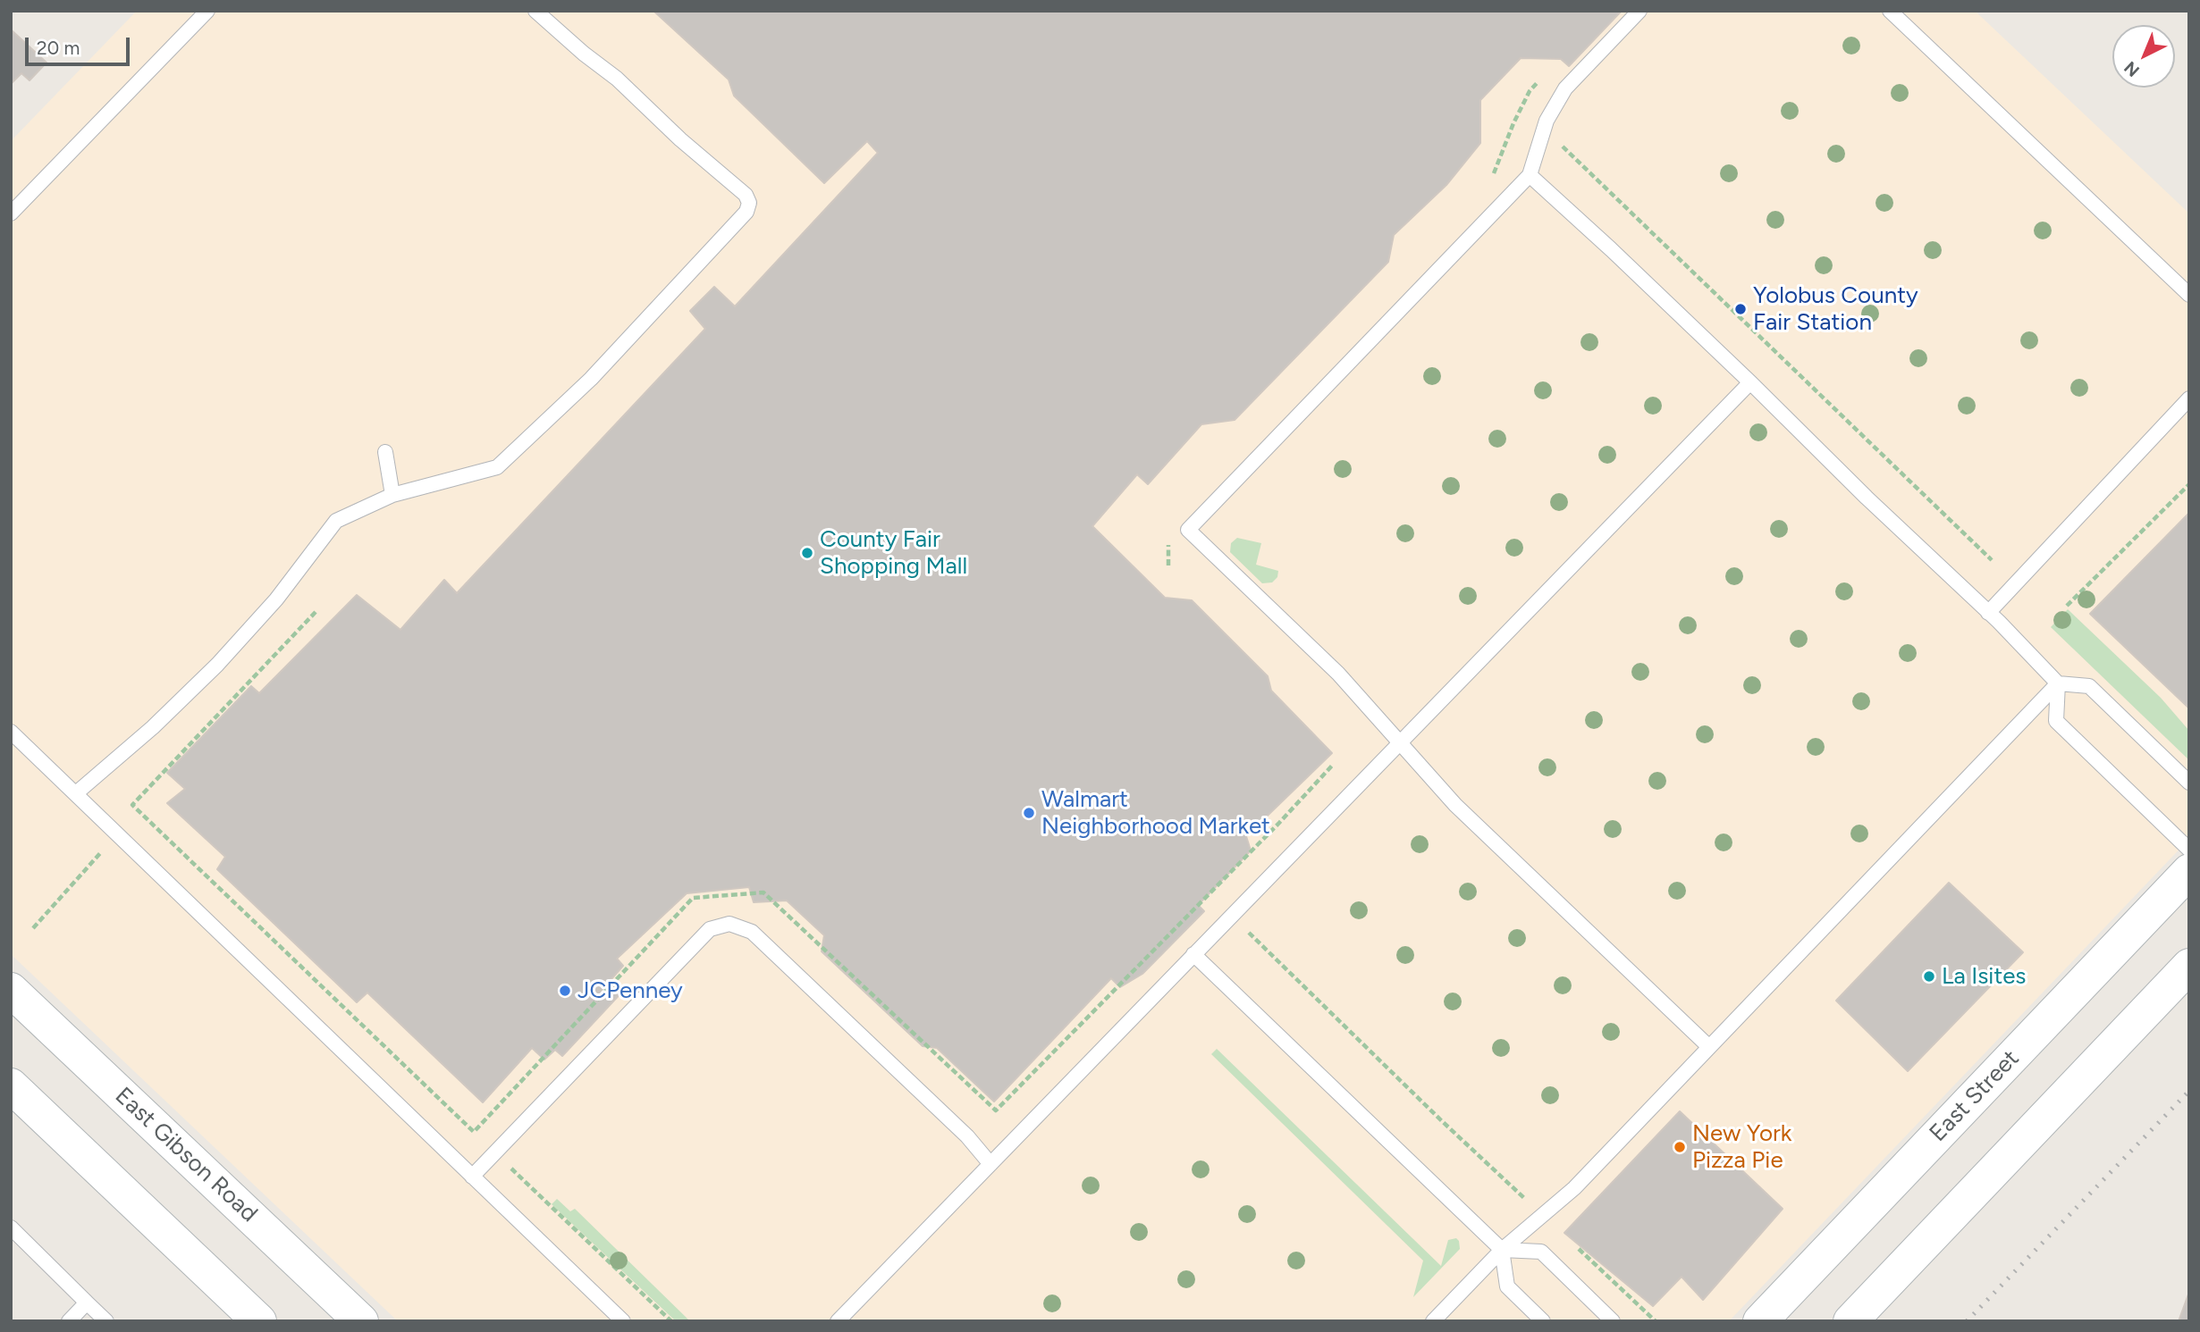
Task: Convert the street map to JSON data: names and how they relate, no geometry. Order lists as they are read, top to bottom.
{
  "streets": {
    "street": ["East Street", "East Gibson Road"]
  },
  "places": [
    "Yolobus County Fair Station",
    "County Fair Shopping Mall",
    "Walmart Neighborhood Market",
    "La Isites",
    "JCPenney",
    "New York Pizza Pie"
  ],
  "scale_bar": "20 m",
  "north": "bottom left"
}
